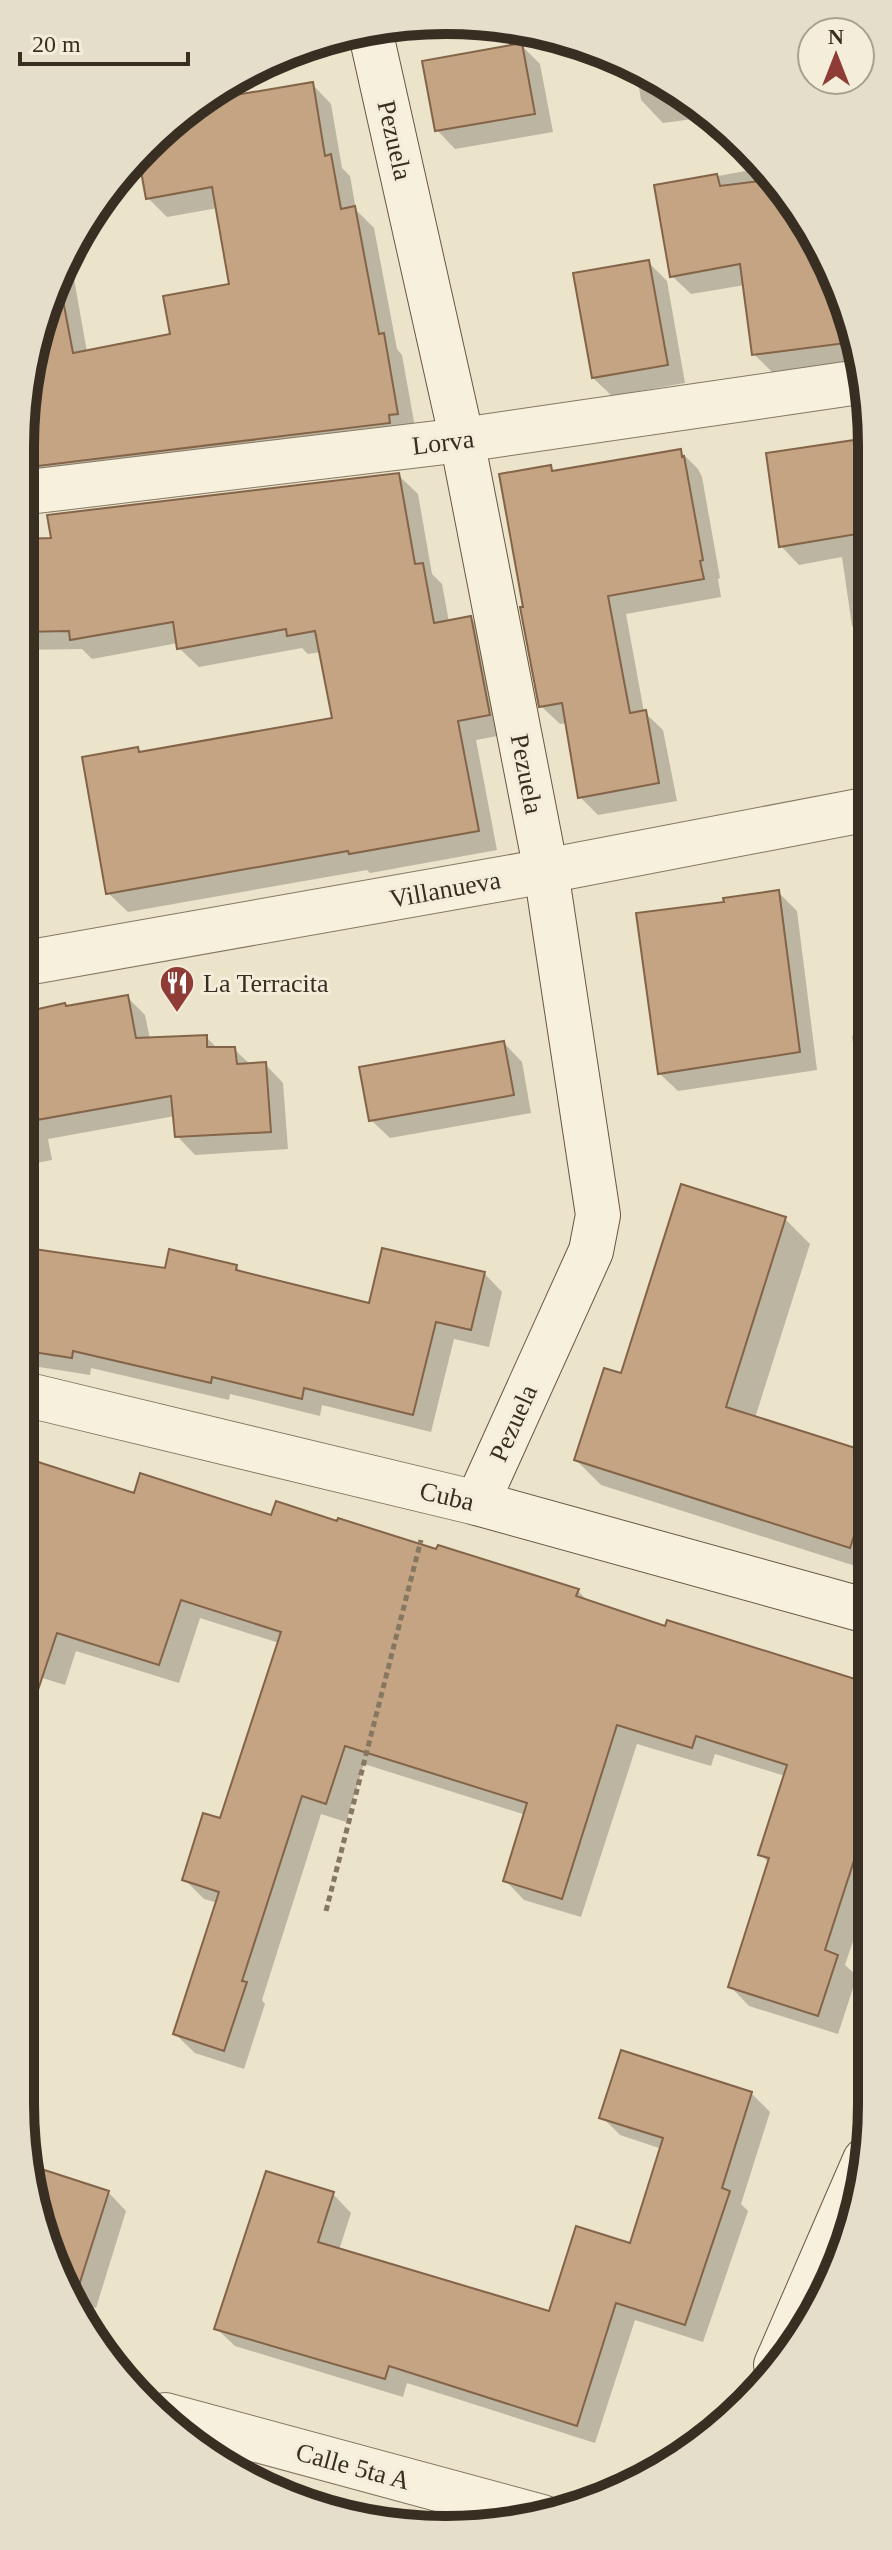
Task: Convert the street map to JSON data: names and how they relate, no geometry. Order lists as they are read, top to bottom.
{
  "streets": {
    "street": [
      "Pezuela",
      "Lorva",
      "Villanueva",
      "Cuba",
      "Calle 5ta A"
    ]
  },
  "crossings": [
    ["Pezuela", "Lorva"],
    ["Pezuela", "Villanueva"],
    ["Pezuela", "Cuba"]
  ],
  "places": {
    "restaurant": ["La Terracita"]
  },
  "scale_bar": "20 m",
  "north": "top"
}
